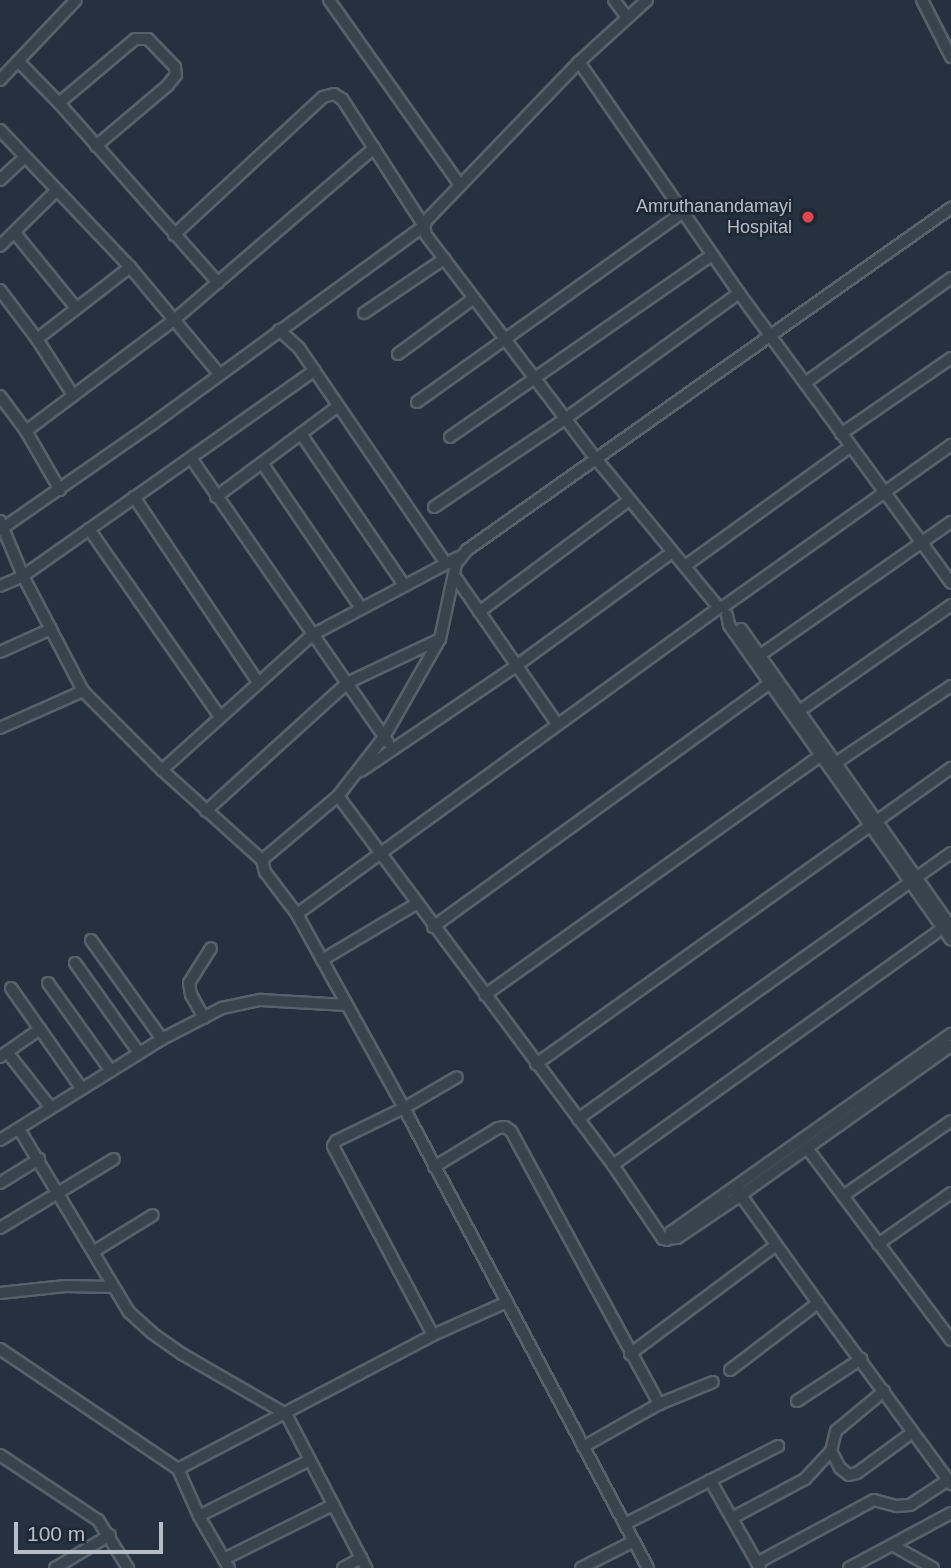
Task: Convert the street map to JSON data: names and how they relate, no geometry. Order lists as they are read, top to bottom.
{
  "places": ["Amruthanandamayi Hospital"],
  "scale_bar": "100 m"
}
